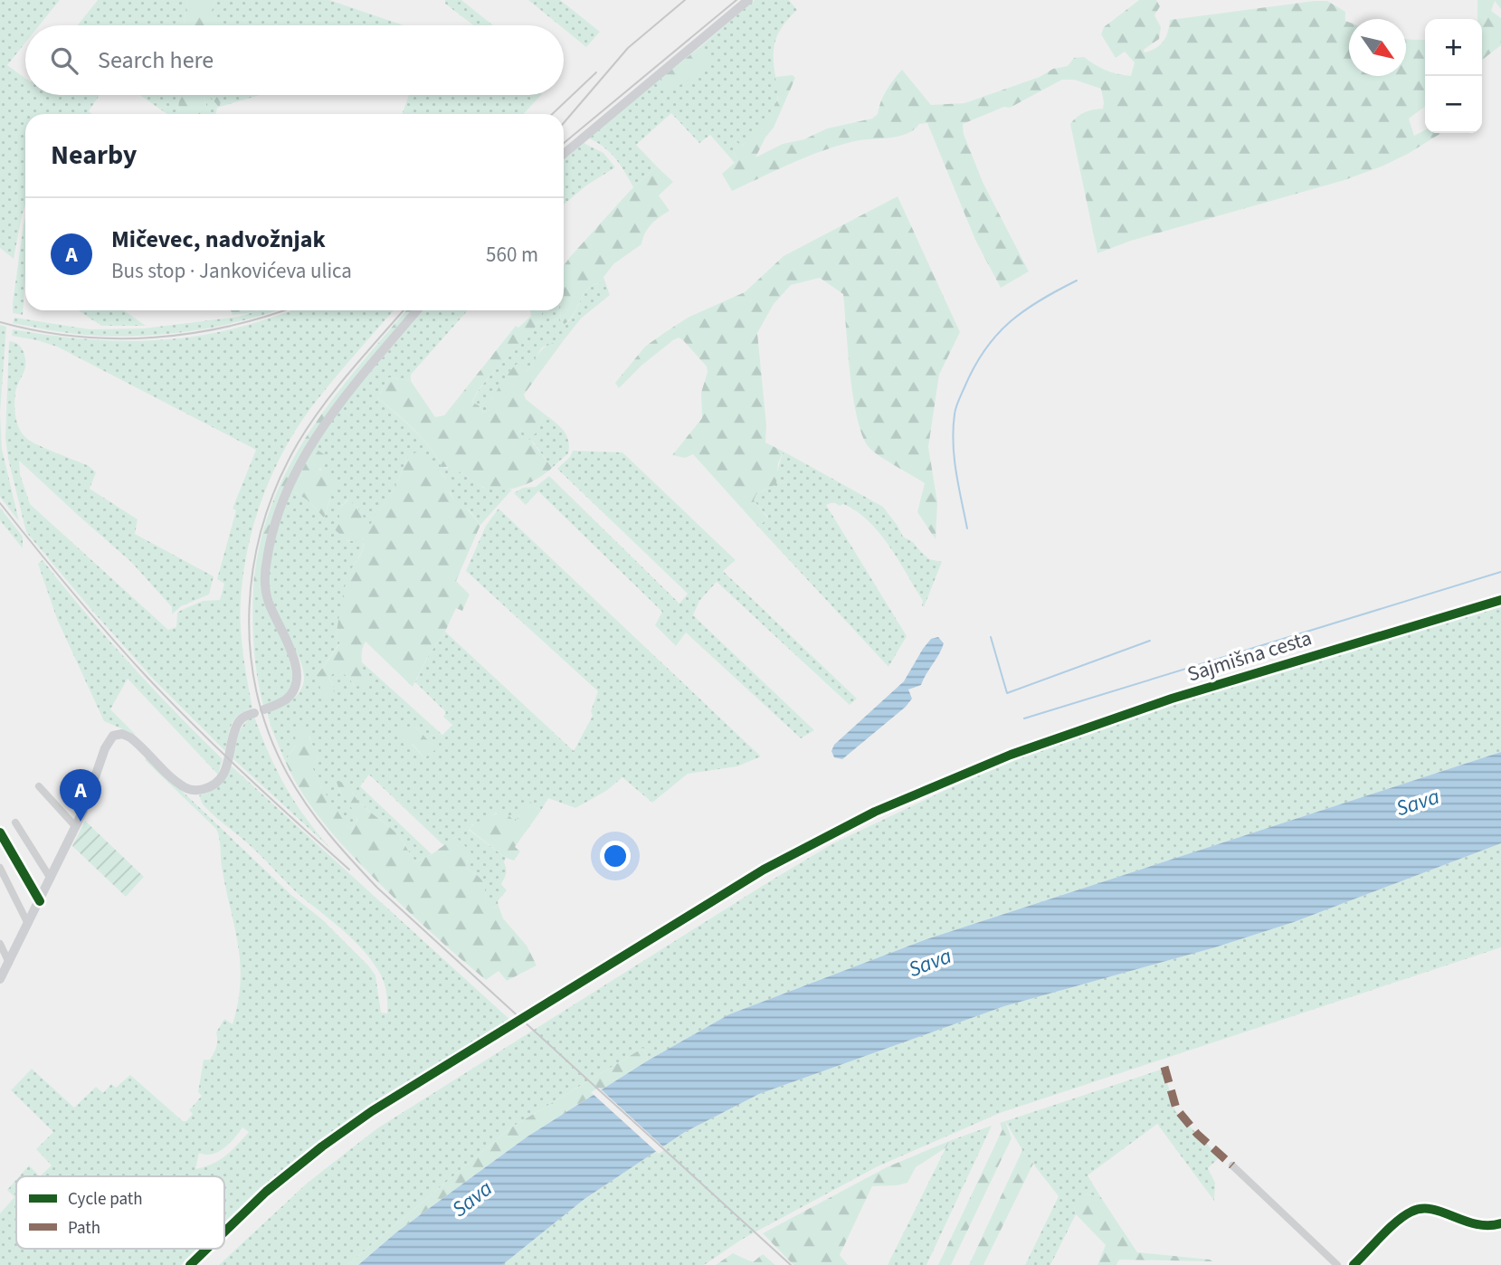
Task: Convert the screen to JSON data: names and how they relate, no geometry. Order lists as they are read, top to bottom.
{
  "streets": {
    "street": ["Sajmišna cesta"]
  },
  "water": ["Sava"],
  "legend": ["Cycle path", "Path"],
  "north": "bottom right",
  "page": {
    "map_buttons": ["+", "−"],
    "search": "Search here",
    "heading": "Nearby",
    "list": [
      {
        "mark": "A",
        "name": "Mičevec, nadvožnjak",
        "note": "Bus stop · Jankovićeva ulica",
        "value": "560 m"
      }
    ],
    "pins": "A"
  }
}
